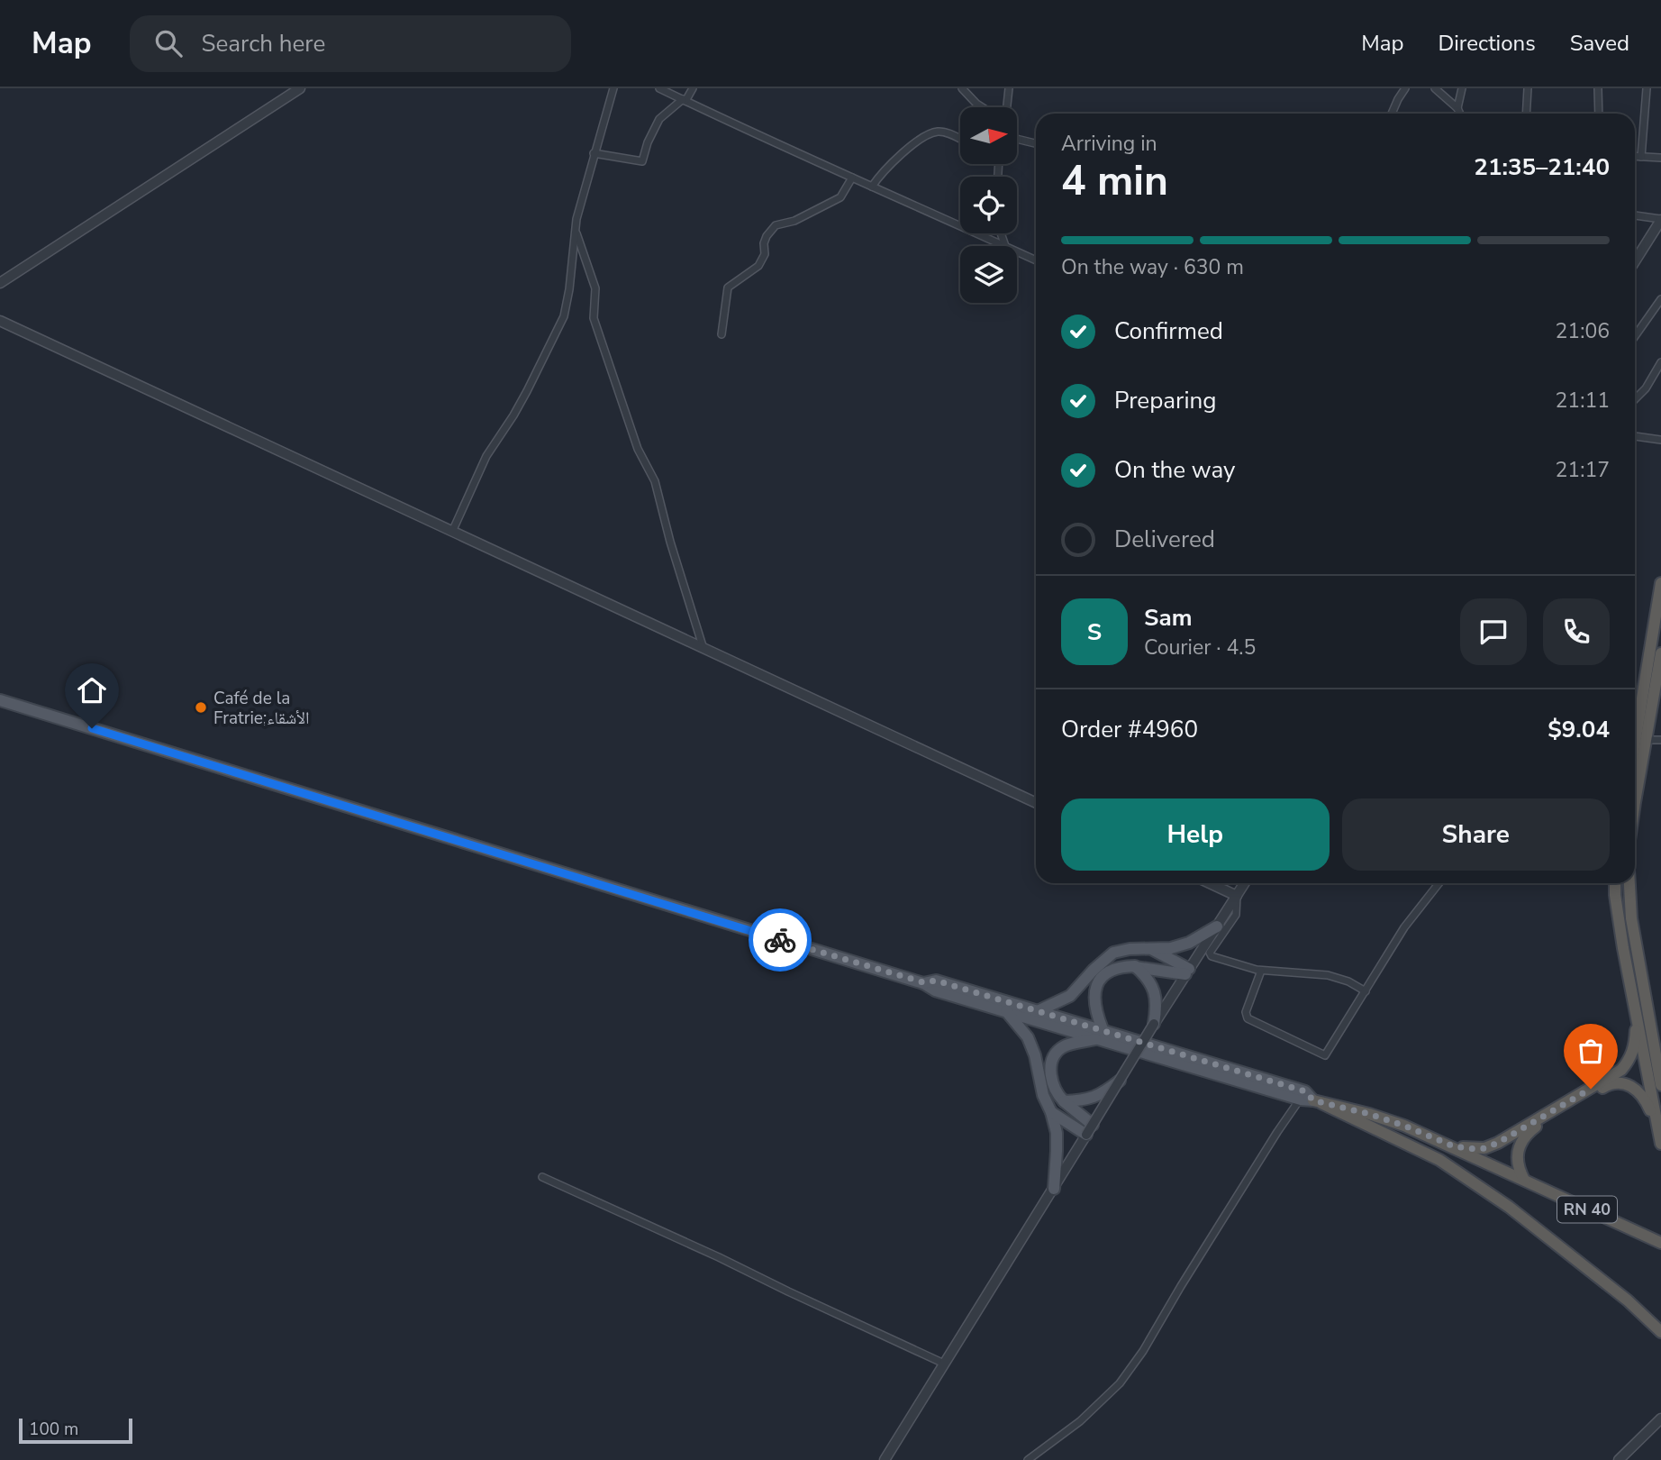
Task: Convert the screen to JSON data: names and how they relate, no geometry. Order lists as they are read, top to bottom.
{
  "streets": {
    "highway": ["RN 40"]
  },
  "places": ["Café de la Fratrie;الأشقاء"],
  "scale_bar": "100 m",
  "north": "right",
  "page": {
    "header": "Map",
    "search": "Search here",
    "nav": ["Map", "Directions", "Saved"],
    "heading": ["4 min", "Arriving in", "21:35–21:40"],
    "panel": [
      "Sam",
      "Courier · 4.5",
      "Order #4960",
      "$9.04"
    ],
    "bar": "On the way · 630 m",
    "list": [
      ["Confirmed", "21:06"],
      ["Preparing", "21:11"],
      ["On the way", "21:17"],
      "Delivered"
    ],
    "round": "S",
    "buttons": ["Help", "Share"],
    "scale": "100 m"
  }
}
